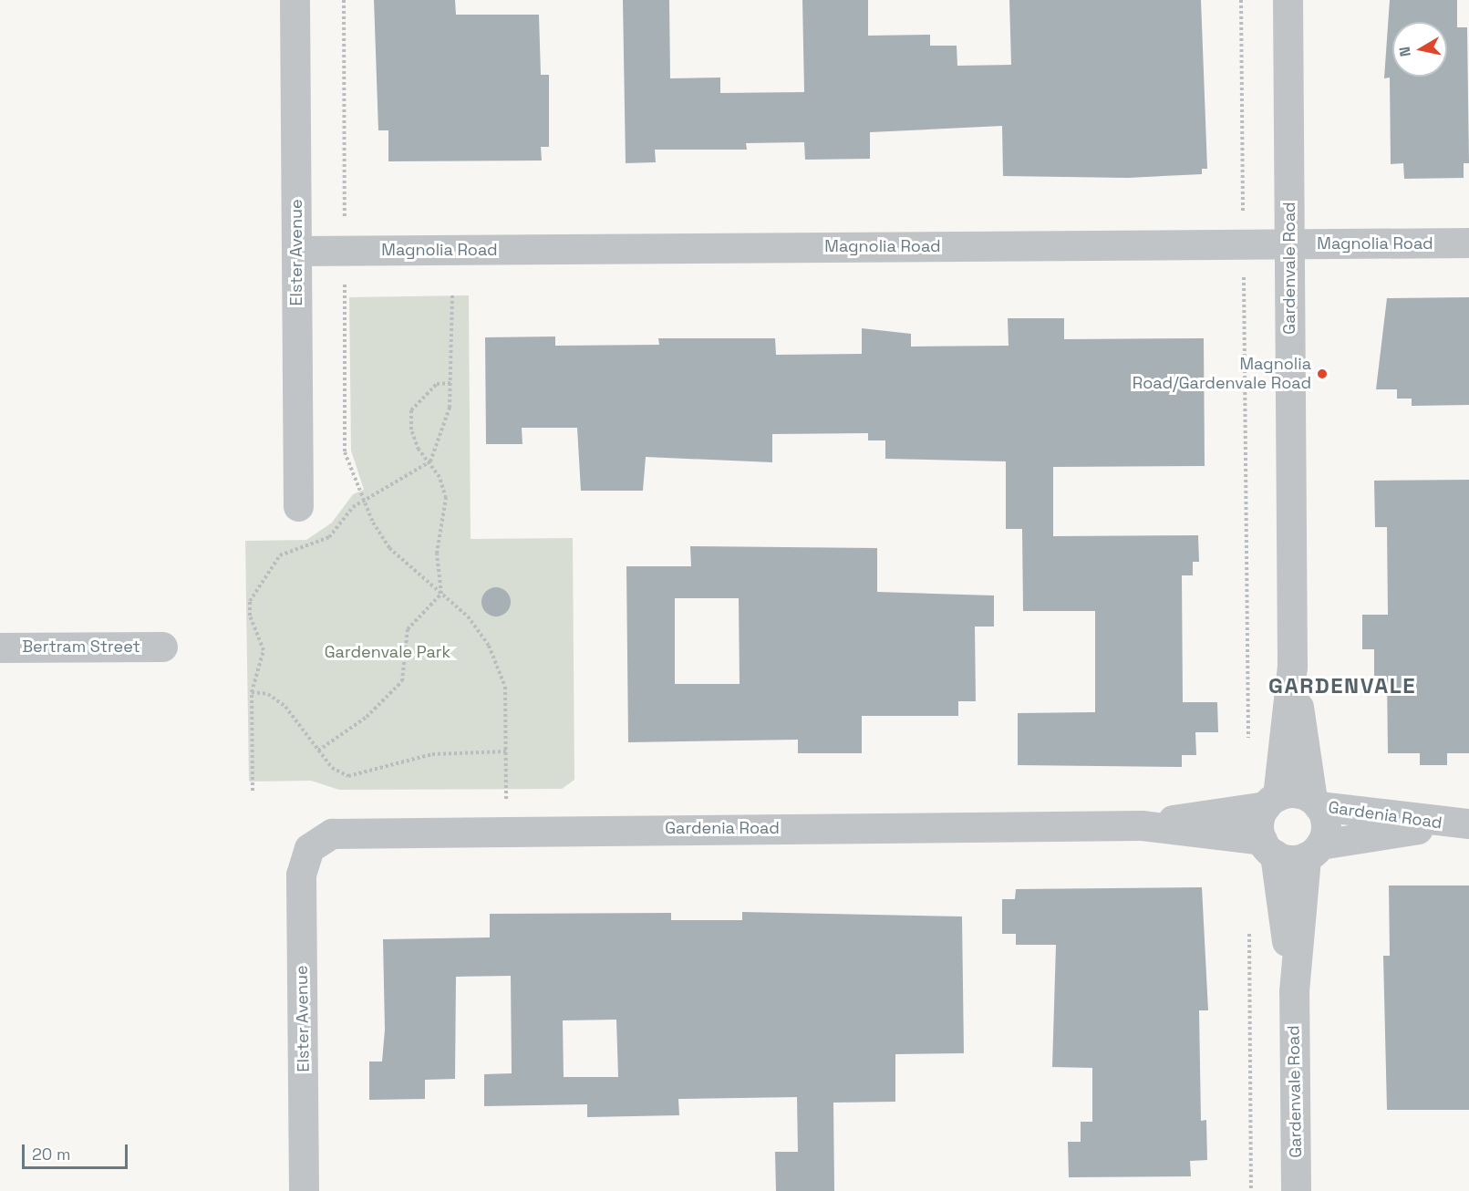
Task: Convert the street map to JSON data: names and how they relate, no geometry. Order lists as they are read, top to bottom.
{
  "streets": {
    "street": [
      "Magnolia Road",
      "Elster Avenue",
      "Gardenvale Road",
      "Bertram Street",
      "Gardenia Road"
    ]
  },
  "crossings": [
    ["Magnolia Road", "Elster Avenue"],
    ["Magnolia Road", "Gardenvale Road"],
    ["Elster Avenue", "Gardenia Road"],
    ["Gardenvale Road", "Gardenia Road"]
  ],
  "districts": ["GARDENVALE"],
  "parks": ["Gardenvale Park"],
  "places": ["Magnolia Road/Gardenvale Road"],
  "scale_bar": "20 m",
  "north": "left"
}
